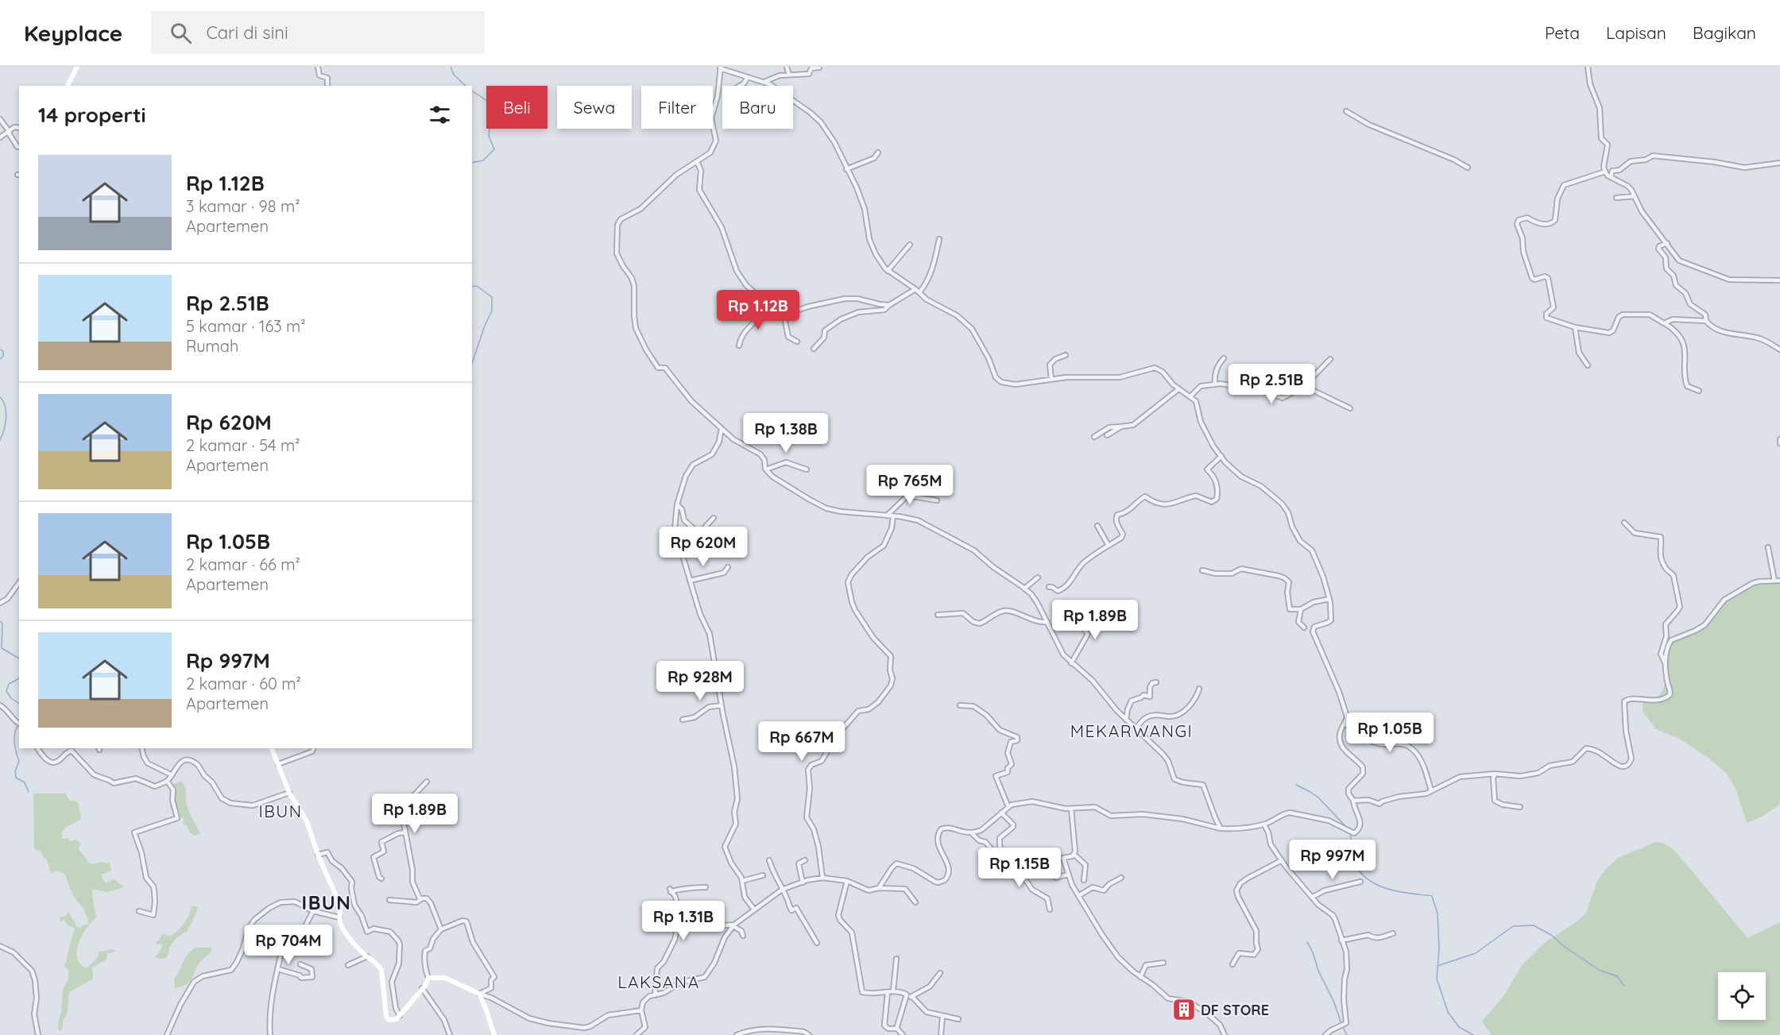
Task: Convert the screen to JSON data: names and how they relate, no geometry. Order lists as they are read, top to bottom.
{
  "districts": [
    "MEKARWANGI",
    "IBUN",
    "IBUN",
    "LAKSANA"
  ],
  "places": {
    "building": ["DF STORE"]
  },
  "page": {
    "header": "Keyplace",
    "search": "Cari di sini",
    "nav": ["Peta", "Lapisan", "Bagikan"],
    "chip": [
      "Beli",
      "Sewa",
      "Filter",
      "Baru"
    ],
    "heading": "14 properti",
    "list": [
      {
        "name": "Rp 1.12B",
        "note": "3 kamar · 98 m² · Apartemen"
      },
      {
        "name": "Rp 2.51B",
        "note": "5 kamar · 163 m² · Rumah"
      },
      {
        "name": "Rp 620M",
        "note": "2 kamar · 54 m² · Apartemen"
      },
      {
        "name": "Rp 1.05B",
        "note": "2 kamar · 66 m² · Apartemen"
      },
      {
        "name": "Rp 997M",
        "note": "2 kamar · 60 m² · Apartemen"
      }
    ],
    "price": [
      "Rp 1.12B",
      "Rp 2.51B",
      "Rp 1.38B",
      "Rp 765M",
      "Rp 620M",
      "Rp 1.89B",
      "Rp 928M",
      "Rp 1.05B",
      "Rp 667M",
      "Rp 1.89B",
      "Rp 997M",
      "Rp 1.15B",
      "Rp 1.31B",
      "Rp 704M"
    ]
  }
}
